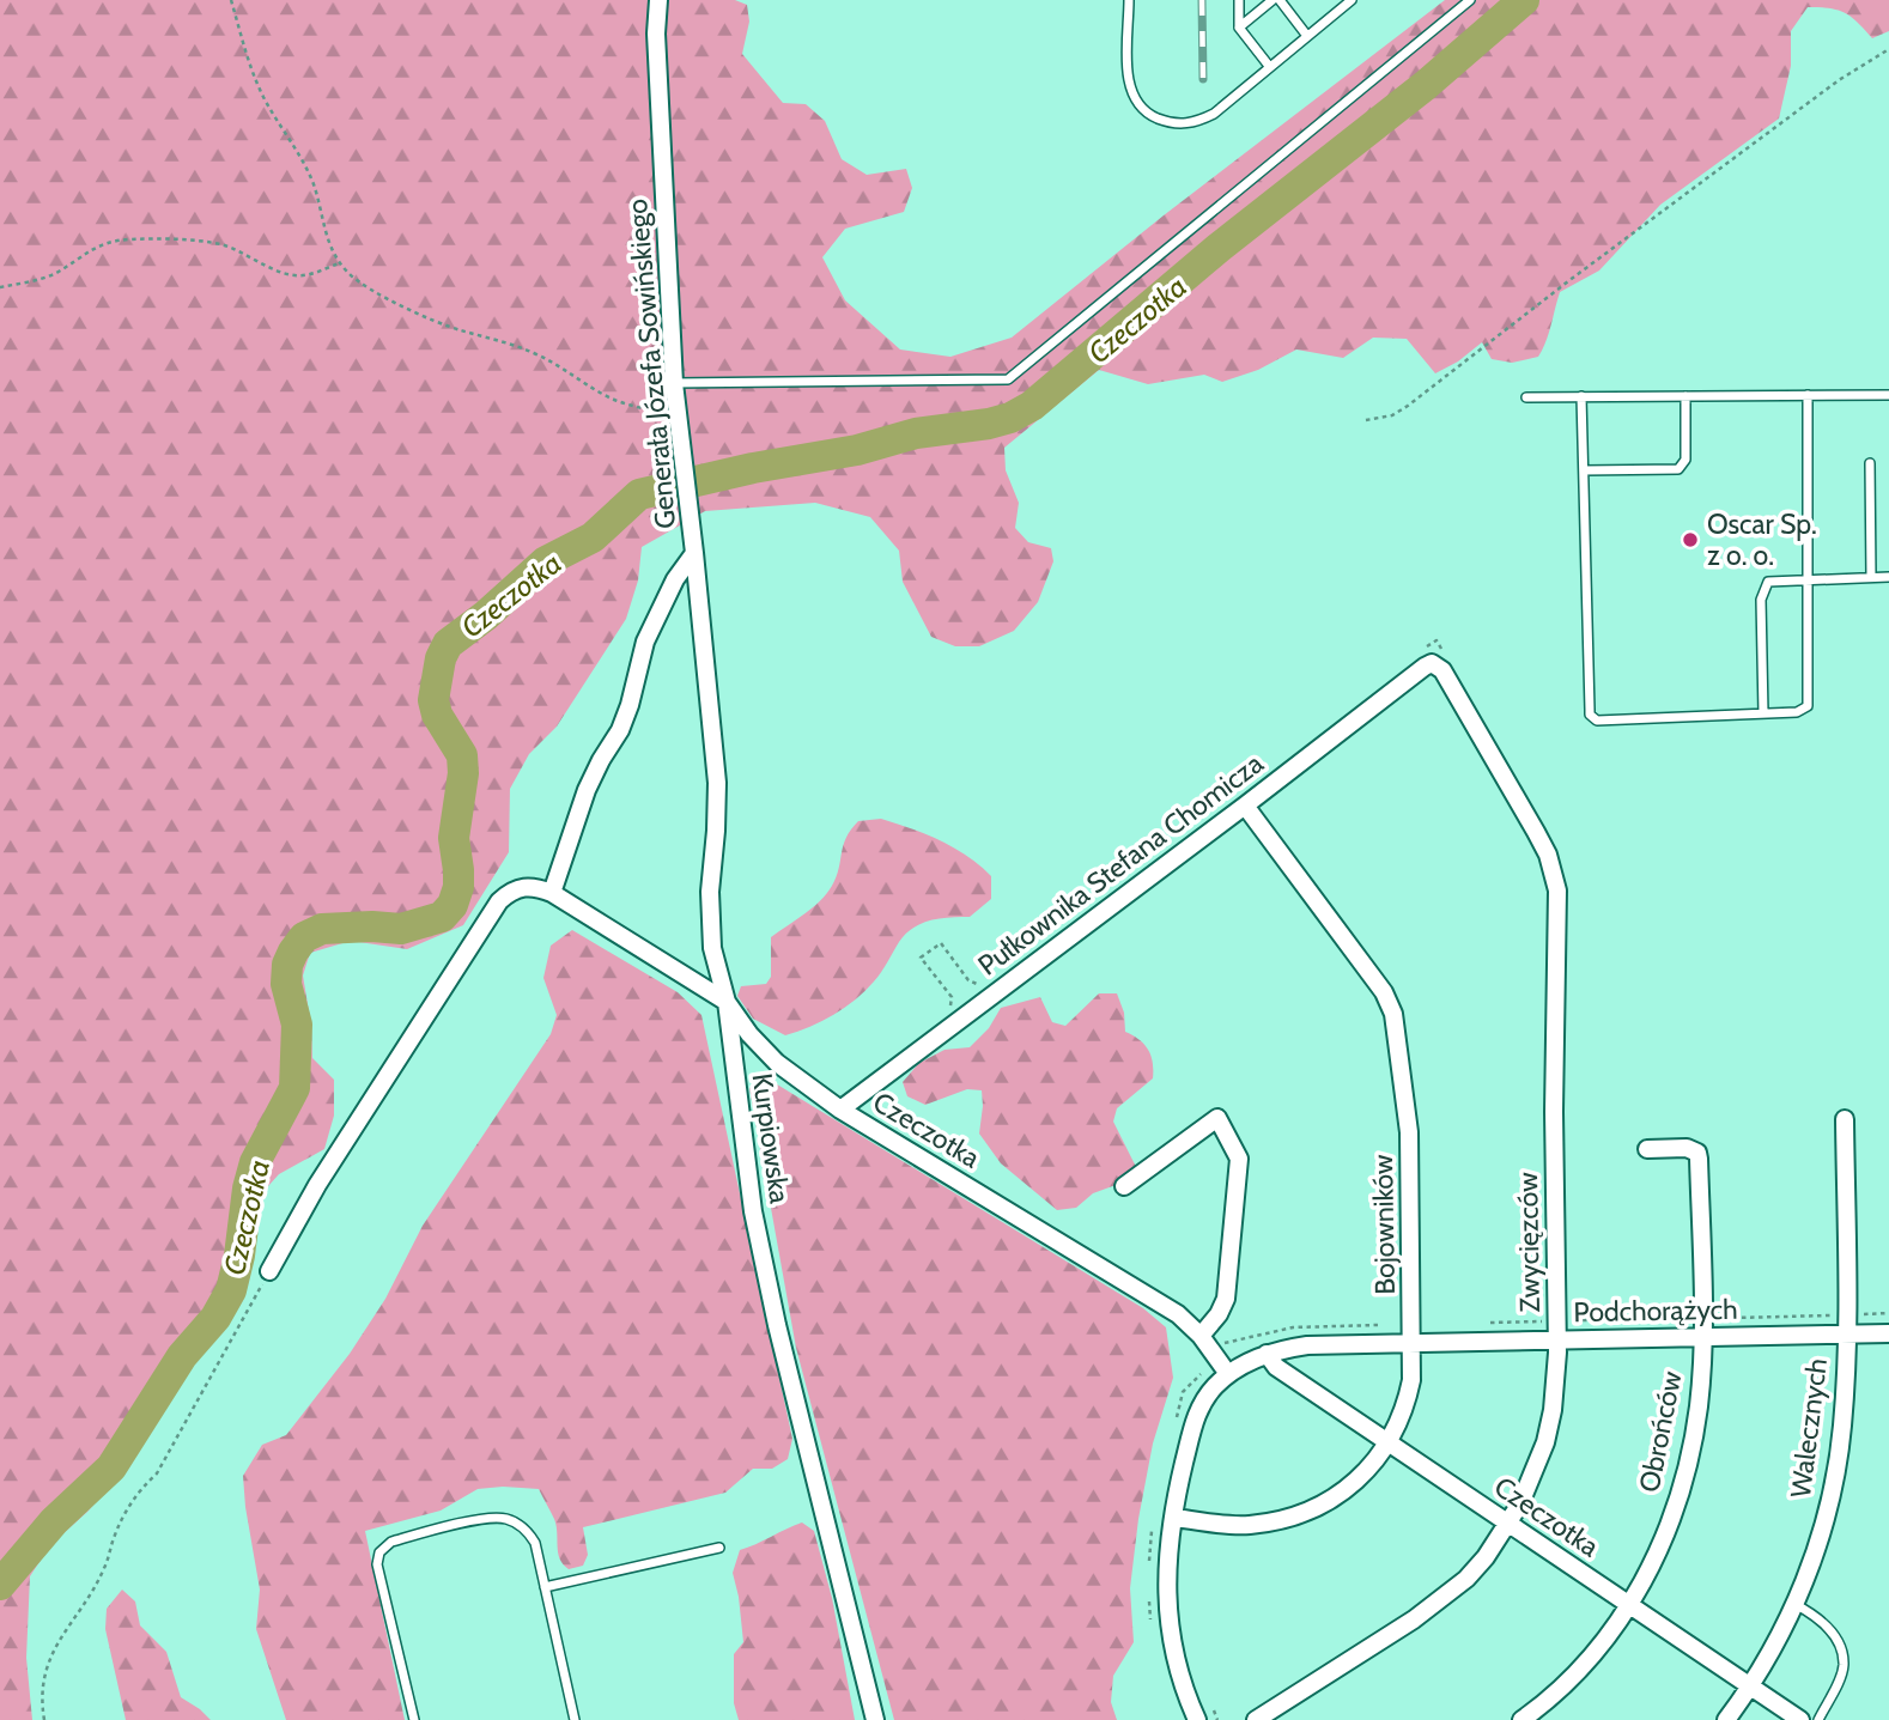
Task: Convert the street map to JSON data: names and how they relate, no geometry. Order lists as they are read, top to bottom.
{
  "streets": {
    "street": [
      "Generała Józefa Sowińskiego",
      "Pułkownika Stefana Chomicza",
      "Czeczotka",
      "Kurpiowska",
      "Bojowników",
      "Zwycięzców",
      "Podchorążych",
      "Walecznych",
      "Obrońców"
    ]
  },
  "crossings": [
    ["Generała Józefa Sowińskiego", "Czeczotka"],
    ["Generała Józefa Sowińskiego", "Kurpiowska"],
    ["Pułkownika Stefana Chomicza", "Czeczotka"],
    ["Pułkownika Stefana Chomicza", "Bojowników"],
    ["Pułkownika Stefana Chomicza", "Zwycięzców"],
    ["Czeczotka", "Kurpiowska"],
    ["Czeczotka", "Bojowników"],
    ["Czeczotka", "Zwycięzców"],
    ["Czeczotka", "Podchorążych"],
    ["Czeczotka", "Walecznych"],
    ["Czeczotka", "Obrońców"],
    ["Bojowników", "Podchorążych"],
    ["Zwycięzców", "Podchorążych"],
    ["Podchorążych", "Walecznych"],
    ["Podchorążych", "Obrońców"]
  ],
  "water": ["Czeczotka"],
  "places": ["Oscar Sp. z o. o."]
}
